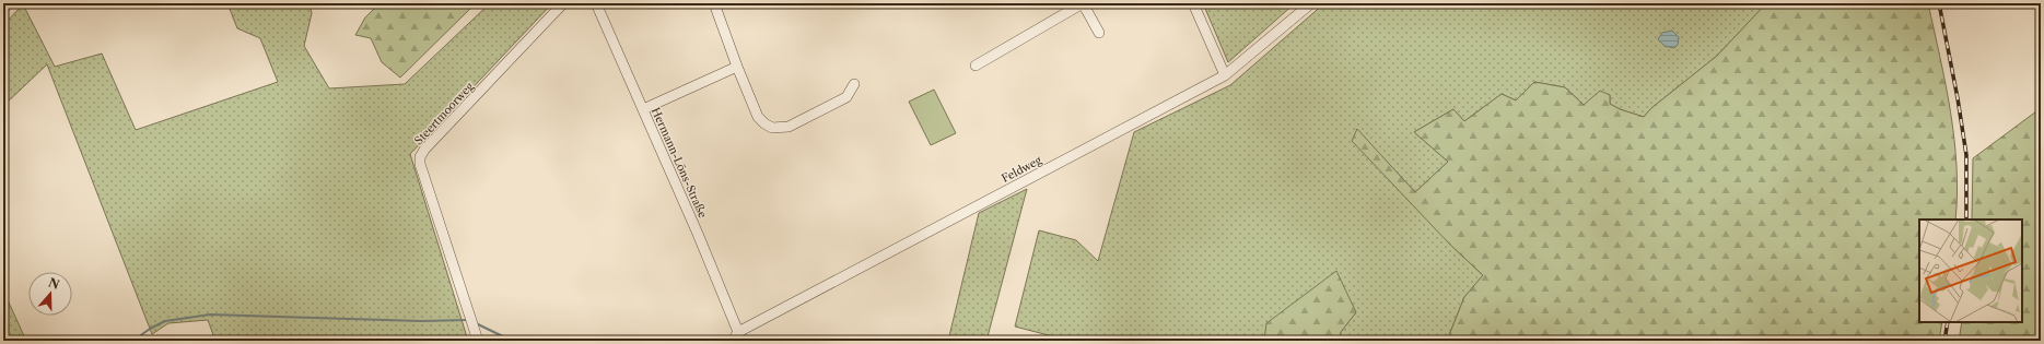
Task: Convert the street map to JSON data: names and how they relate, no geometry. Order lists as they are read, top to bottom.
{
  "streets": {
    "street": ["Steertmoorweg", "Hermann-Löns-Straße", "Feldweg"]
  },
  "crossings": [
    ["Hermann-Löns-Straße", "Feldweg"]
  ],
  "north": "top"
}
